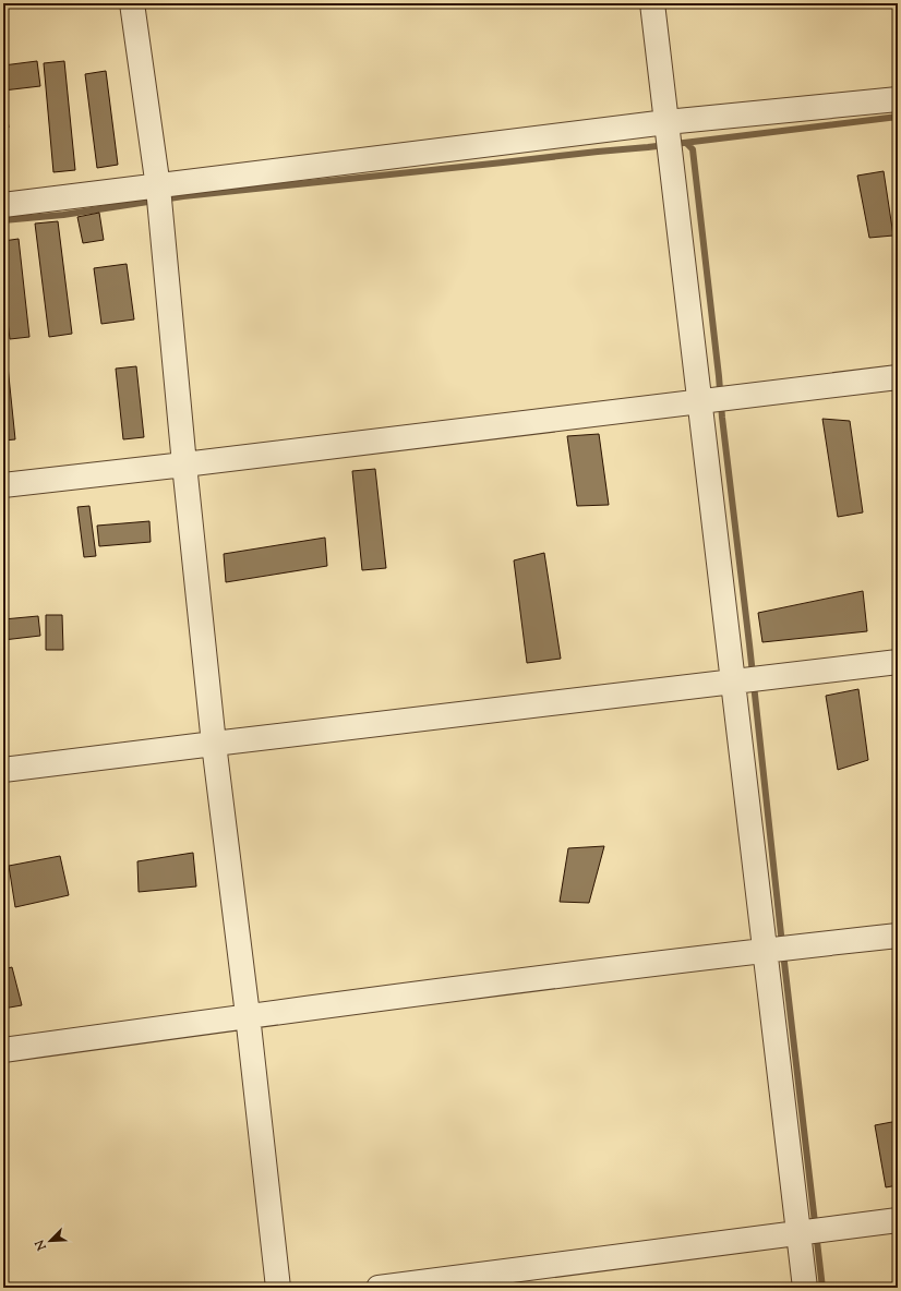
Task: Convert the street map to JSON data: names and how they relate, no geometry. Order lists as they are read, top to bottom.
{
  "north": "bottom left"
}
